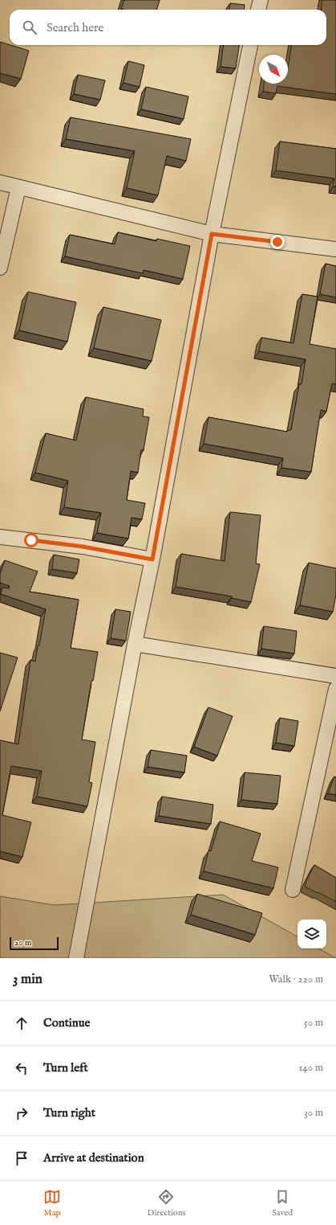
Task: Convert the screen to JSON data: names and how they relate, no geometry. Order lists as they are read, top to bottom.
{
  "scale_bar": "20 m",
  "north": "bottom right",
  "page": {
    "search": "Search here",
    "scale": "20 m",
    "heading": ["3 min", "Walk · 220 m"],
    "list": [
      ["Continue", "50 m"],
      ["Turn left", "140 m"],
      ["Turn right", "30 m"],
      "Arrive at destination"
    ],
    "nav": ["Map", "Directions", "Saved"]
  }
}
